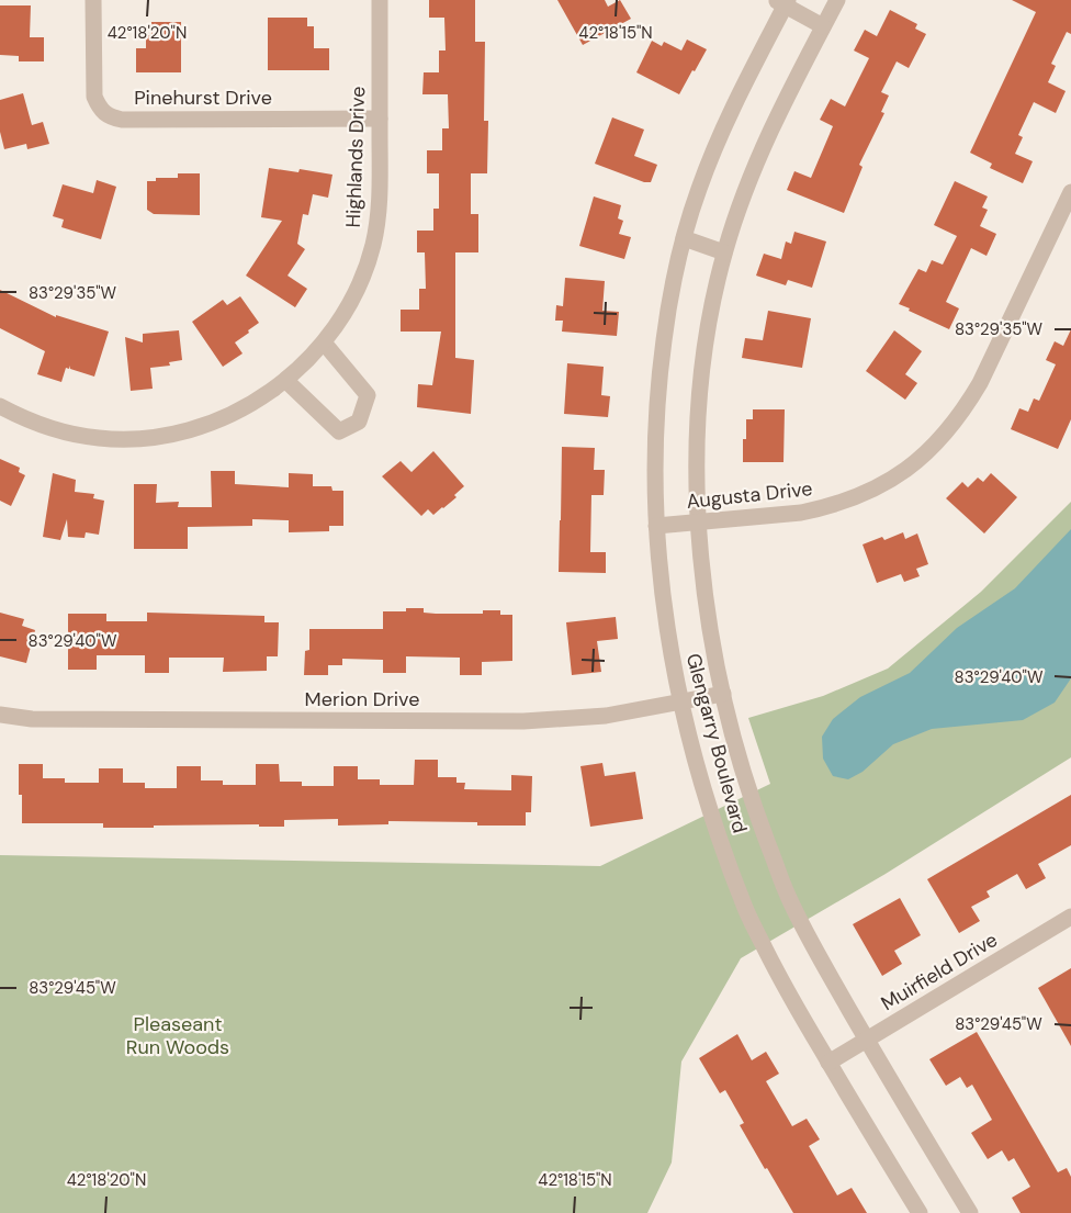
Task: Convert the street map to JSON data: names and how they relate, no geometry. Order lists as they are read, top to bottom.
{
  "streets": {
    "street": [
      "Pinehurst Drive",
      "Highlands Drive",
      "Augusta Drive",
      "Merion Drive",
      "Glengarry Boulevard",
      "Muirfield Drive"
    ]
  },
  "crossings": [
    ["Pinehurst Drive", "Highlands Drive"],
    ["Augusta Drive", "Glengarry Boulevard"],
    ["Merion Drive", "Glengarry Boulevard"],
    ["Glengarry Boulevard", "Muirfield Drive"]
  ],
  "parks": ["Pleaseant Run Woods"],
  "coordinates": [
    "42°18'20\"N",
    "42°18'15\"N",
    "83°29'35\"W",
    "83°29'40\"W",
    "83°29'45\"W"
  ]
}
